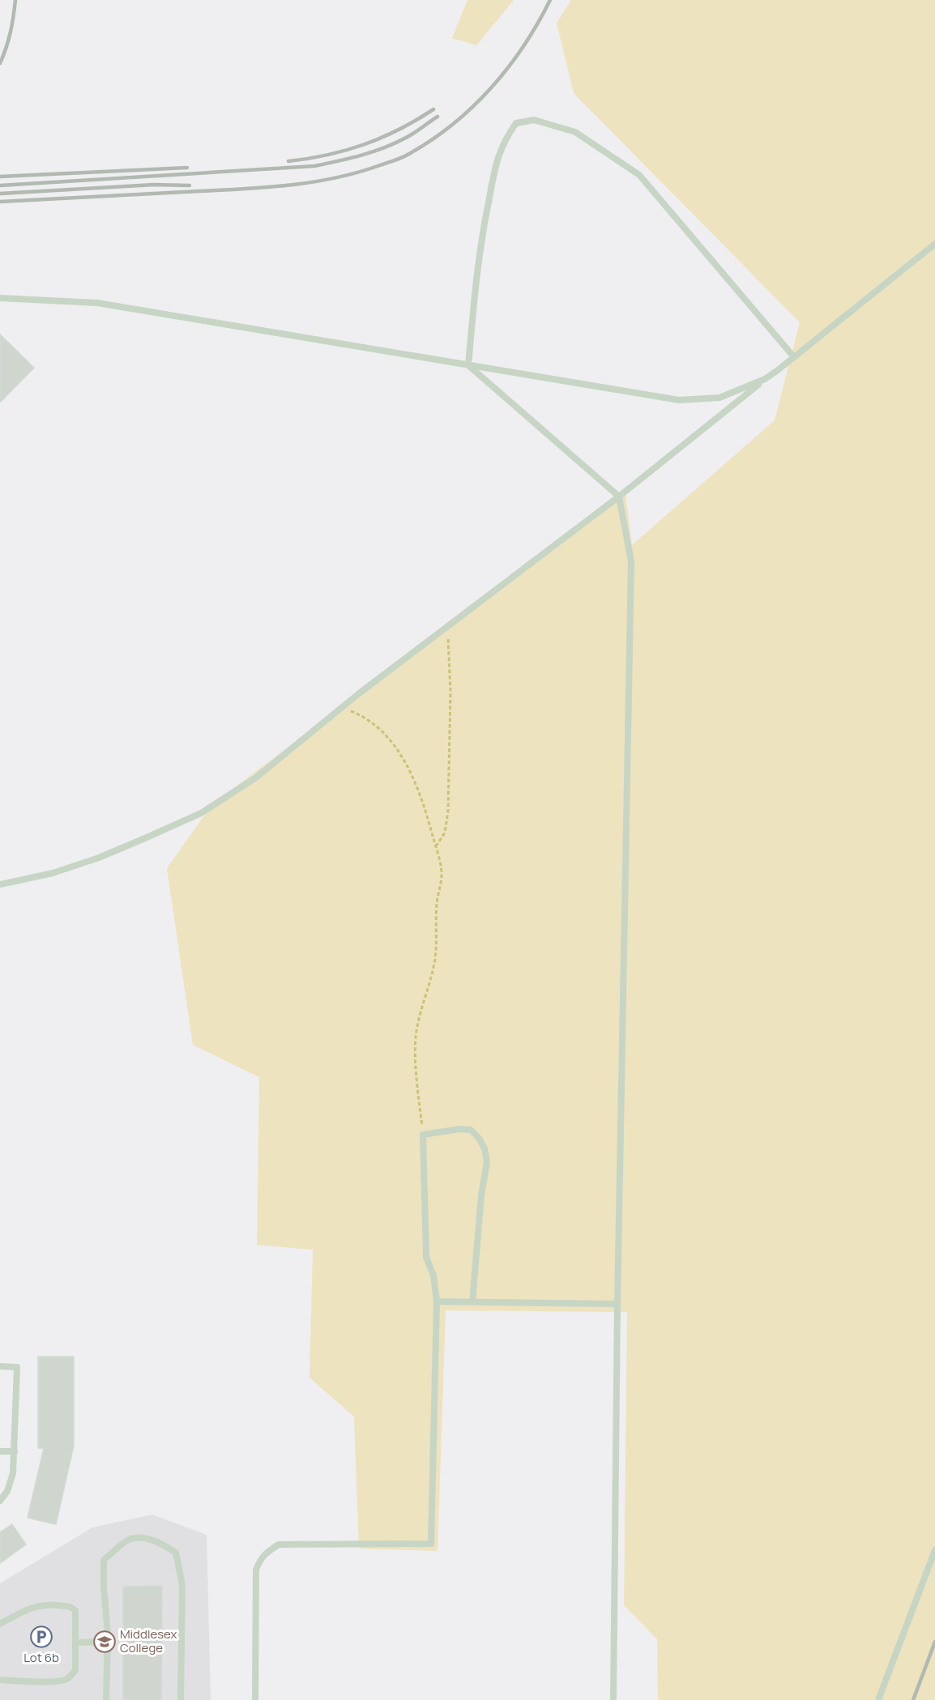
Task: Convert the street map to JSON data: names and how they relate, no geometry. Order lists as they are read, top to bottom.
{
  "places": {
    "parking": ["Lot 6b"],
    "school or university": ["Middlesex College"]
  }
}
